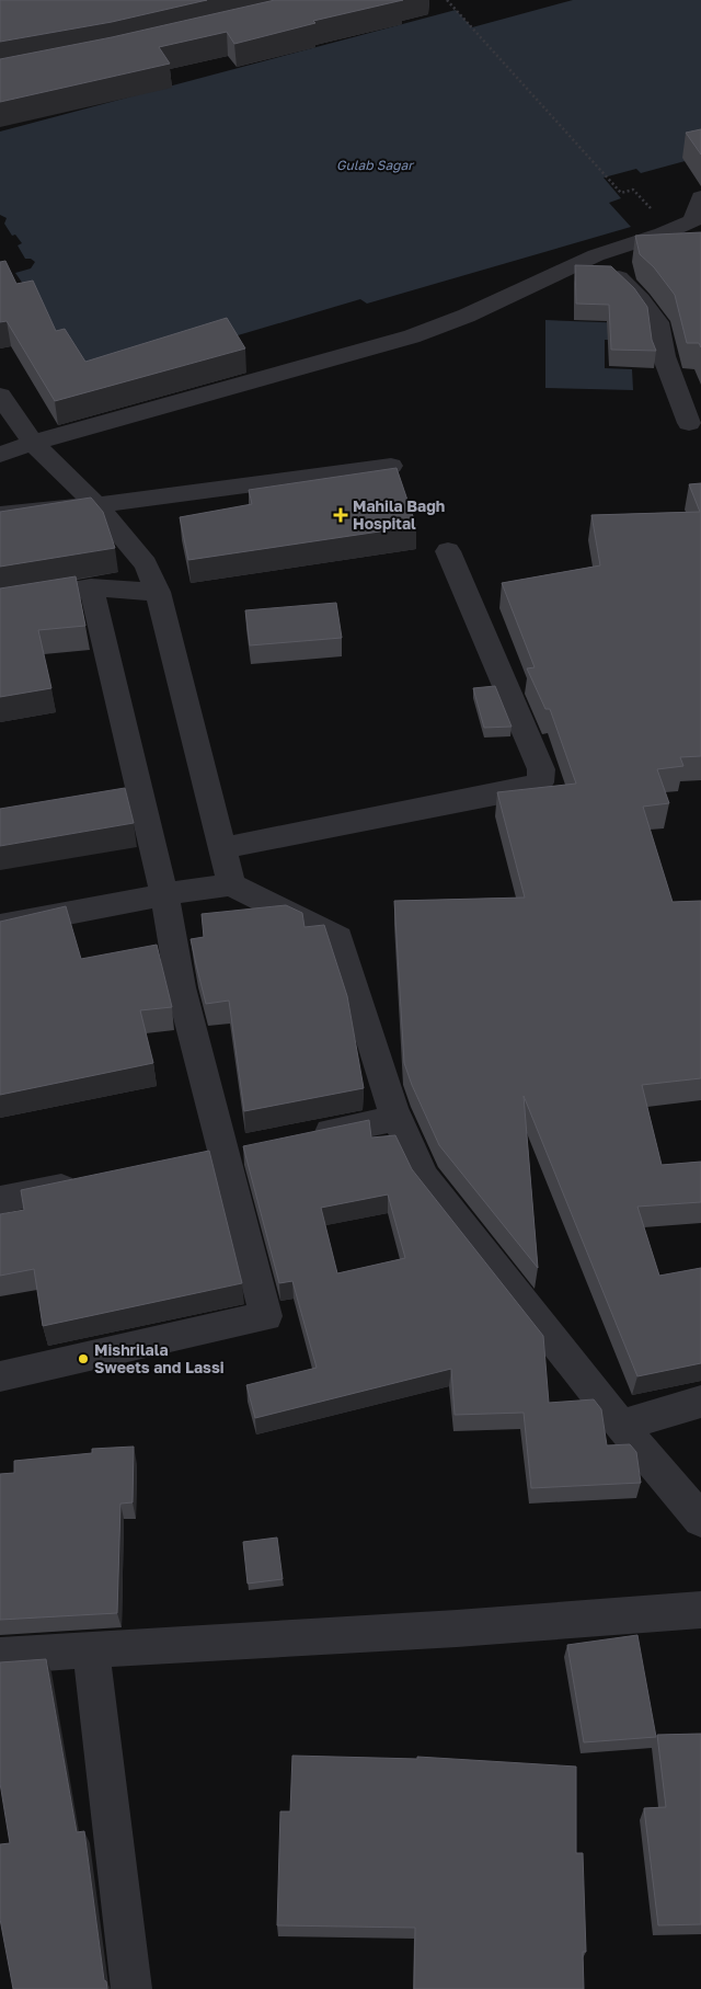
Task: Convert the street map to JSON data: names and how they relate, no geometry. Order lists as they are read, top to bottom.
{
  "water": ["Gulab Sagar"],
  "places": {
    "health": ["Mahila Bagh Hospital"],
    "other": ["Mishrilala Sweets and Lassi"]
  }
}
